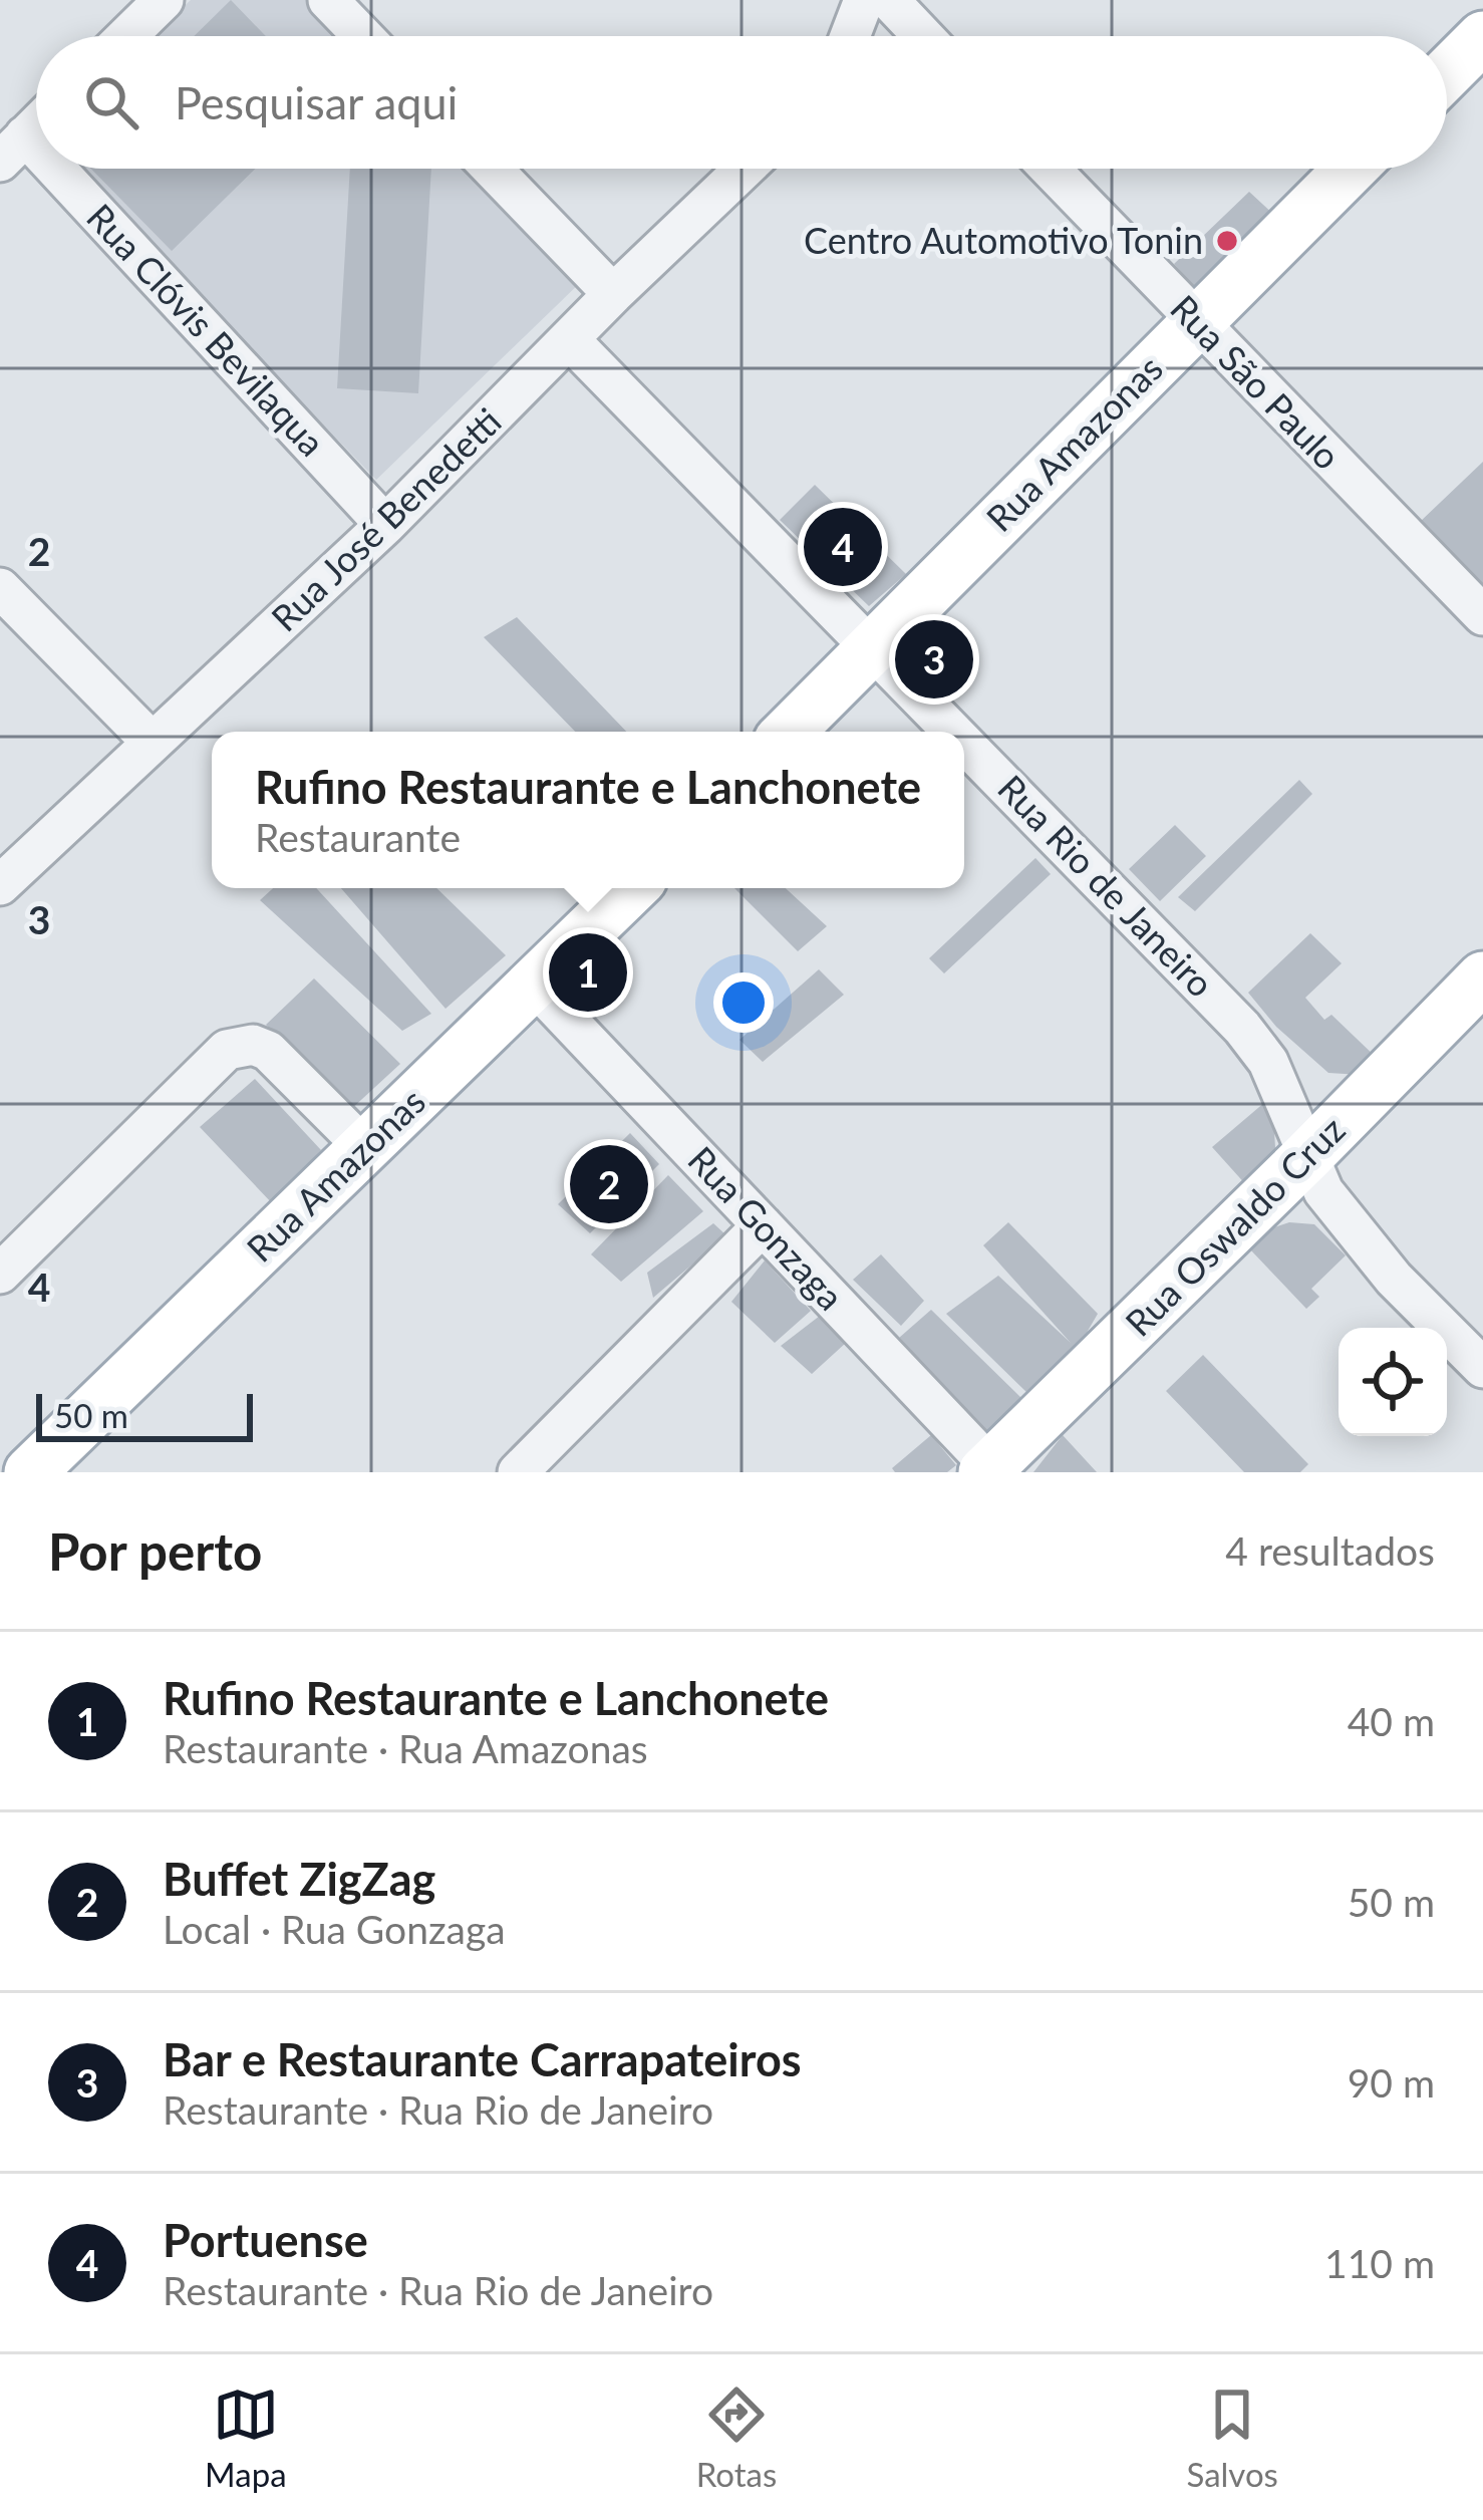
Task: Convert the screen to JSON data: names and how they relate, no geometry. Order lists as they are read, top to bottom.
{
  "streets": {
    "main road": ["Rua Amazonas", "Rua Oswaldo Cruz"],
    "street": [
      "Rua Clóvis Bevilaqua",
      "Rua São Paulo",
      "Rua José Benedetti",
      "Rua Rio de Janeiro",
      "Rua Gonzaga"
    ]
  },
  "crossings": [
    ["Rua Clóvis Bevilaqua", "Rua José Benedetti"],
    ["Rua São Paulo", "Rua Amazonas"],
    ["Rua Amazonas", "Rua Rio de Janeiro"],
    ["Rua Amazonas", "Rua Gonzaga"],
    ["Rua José Benedetti", "Rua Rio de Janeiro"],
    ["Rua Rio de Janeiro", "Rua Oswaldo Cruz"],
    ["Rua Oswaldo Cruz", "Rua Gonzaga"]
  ],
  "places": ["Centro Automotivo Tonin"],
  "scale_bar": "50 m",
  "page": {
    "search": "Pesquisar aqui",
    "pins": [
      "4",
      "3",
      "1",
      "2"
    ],
    "popup": ["Rufino Restaurante e Lanchonete", "Restaurante"],
    "scale": "50 m",
    "heading": ["Por perto", "4 resultados"],
    "list": [
      {
        "mark": "1",
        "name": "Rufino Restaurante e Lanchonete",
        "note": "Restaurante · Rua Amazonas",
        "value": "40 m"
      },
      {
        "mark": "2",
        "name": "Buffet ZigZag",
        "note": "Local · Rua Gonzaga",
        "value": "50 m"
      },
      {
        "mark": "3",
        "name": "Bar e Restaurante Carrapateiros",
        "note": "Restaurante · Rua Rio de Janeiro",
        "value": "90 m"
      },
      {
        "mark": "4",
        "name": "Portuense",
        "note": "Restaurante · Rua Rio de Janeiro",
        "value": "110 m"
      }
    ],
    "nav": ["Mapa", "Rotas", "Salvos"]
  },
  "grid": {
    "rows": ["2", "3", "4"]
  }
}
